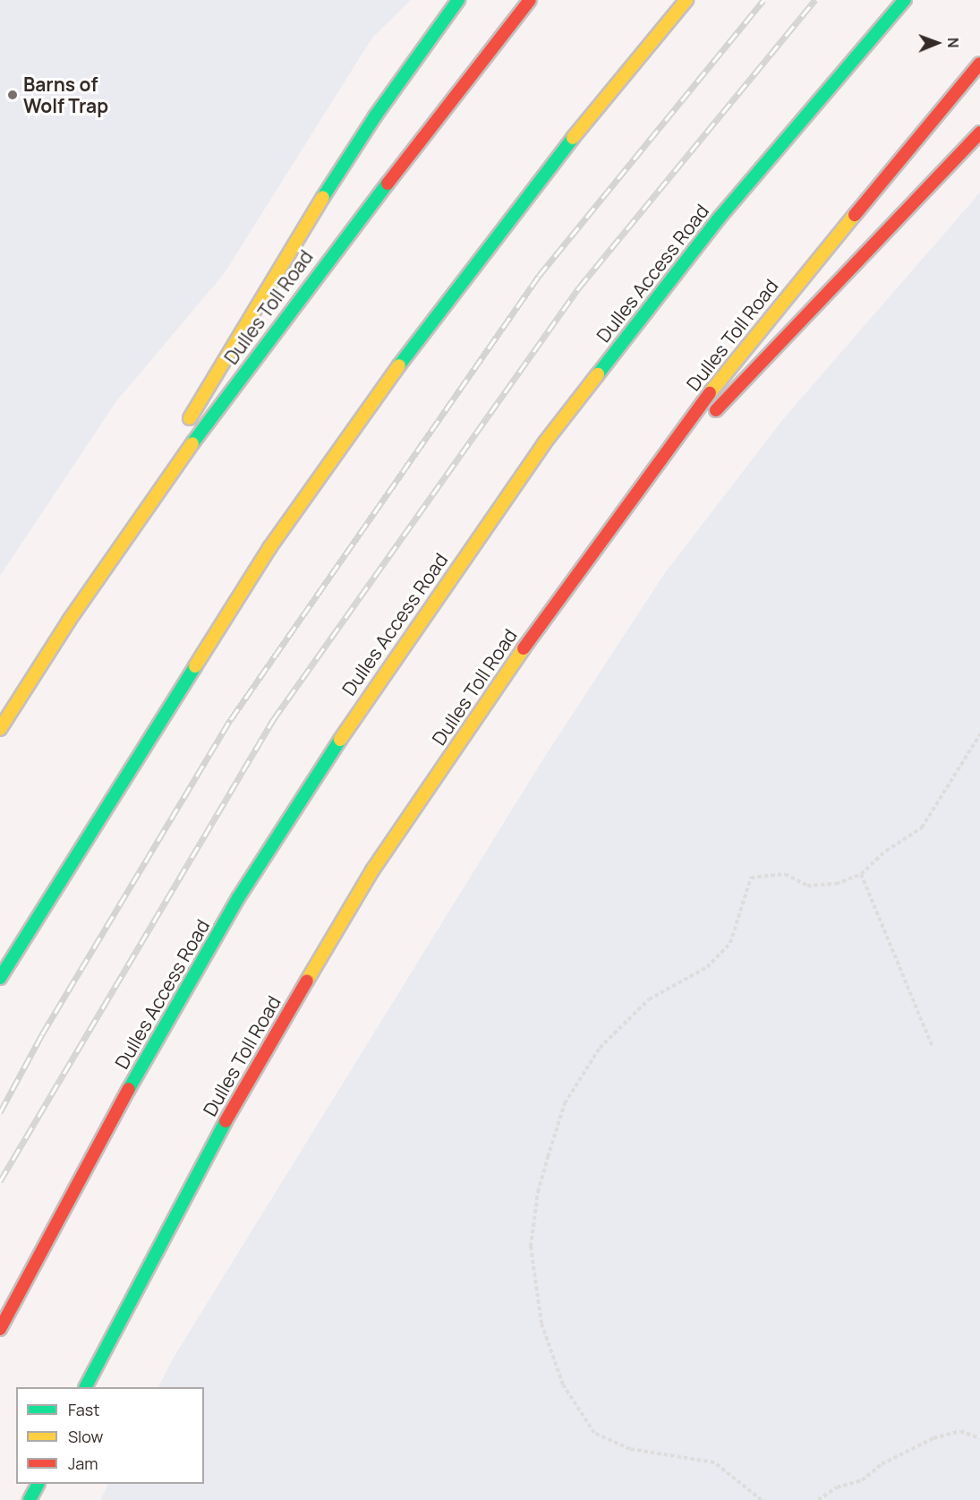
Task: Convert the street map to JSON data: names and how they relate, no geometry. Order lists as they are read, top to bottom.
{
  "streets": {
    "highway": ["Dulles Access Road", "Dulles Toll Road"]
  },
  "places": ["Barns of Wolf Trap"],
  "legend": ["Fast", "Slow", "Jam"],
  "north": "right"
}
